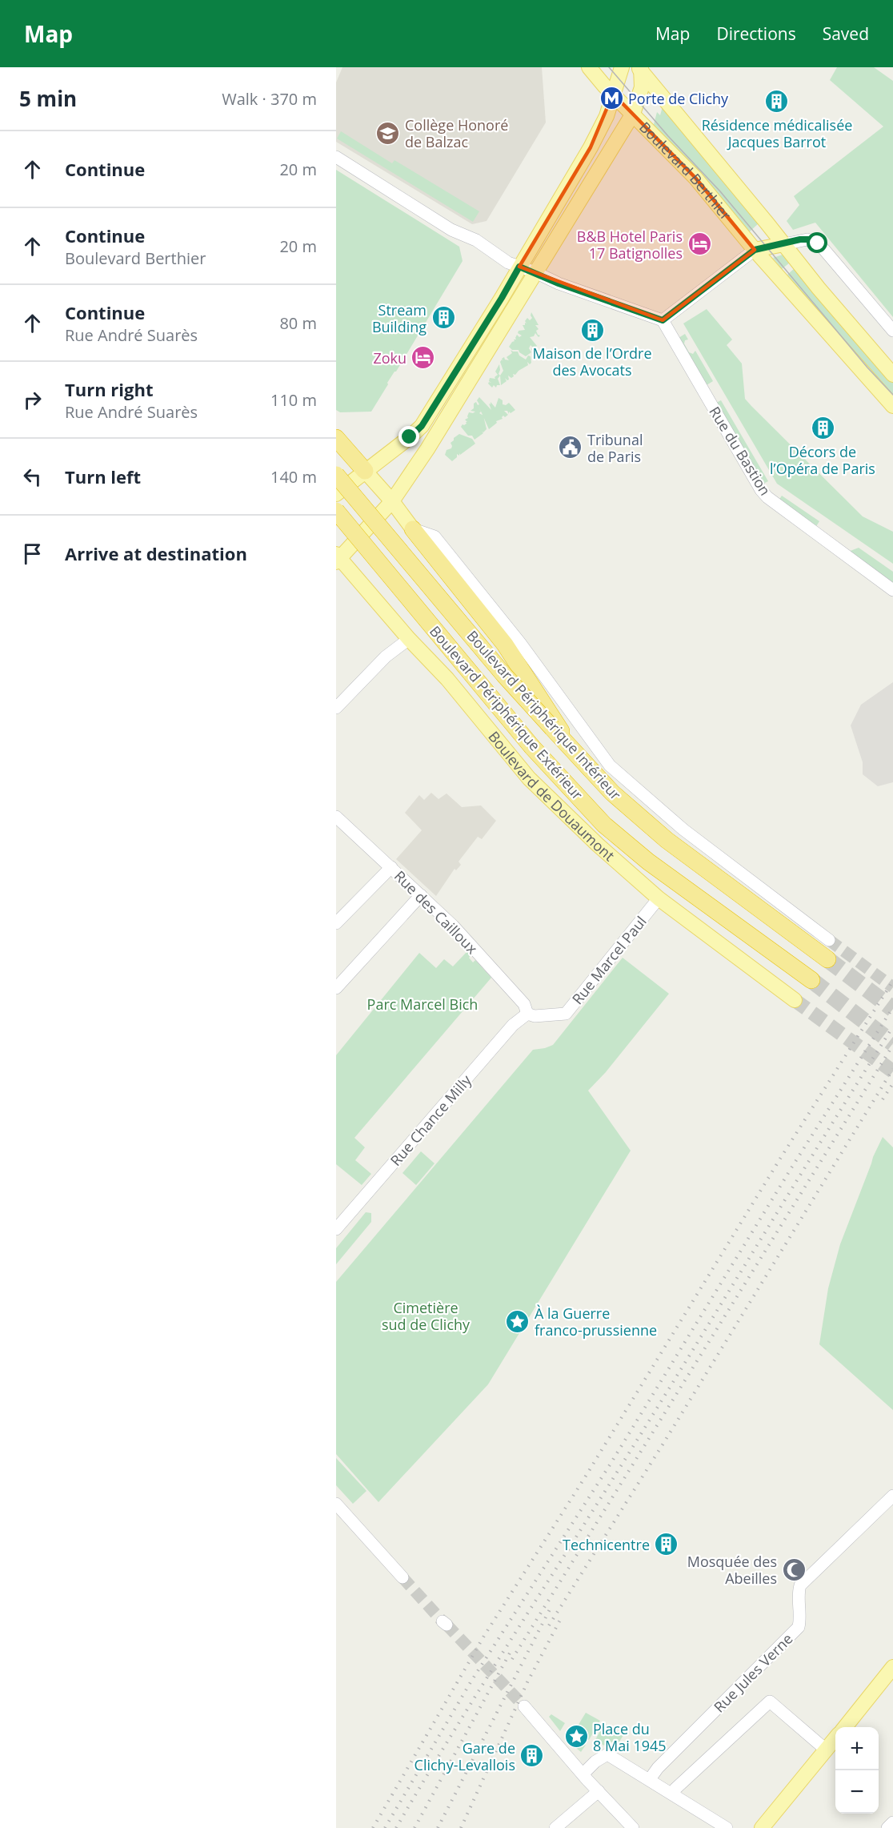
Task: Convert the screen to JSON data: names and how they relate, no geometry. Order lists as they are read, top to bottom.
{
  "streets": {
    "highway": ["Boulevard Périphérique Extérieur", "Boulevard Périphérique Intérieur"],
    "main road": ["Boulevard Berthier", "Boulevard de Douaumont"],
    "street": [
      "Rue du Bastion",
      "Rue des Cailloux",
      "Rue Marcel Paul",
      "Rue Chance Milly",
      "Rue Jules Verne"
    ]
  },
  "crossings": [
    ["Boulevard de Douaumont", "Rue Marcel Paul"],
    ["Rue des Cailloux", "Rue Marcel Paul"],
    ["Rue des Cailloux", "Rue Chance Milly"],
    ["Rue Marcel Paul", "Rue Chance Milly"]
  ],
  "parks": ["Parc Marcel Bich", "Cimetière sud de Clichy"],
  "places": {
    "metro station": ["Porte de Clichy"],
    "building": [
      "Résidence médicalisée Jacques Barrot",
      "Stream Building",
      "Maison de l’Ordre des Avocats",
      "Décors de l’Opéra de Paris",
      "Technicentre",
      "Gare de Clichy-Levallois"
    ],
    "school or university": ["Collège Honoré de Balzac"],
    "hotel": ["B&B Hotel Paris 17 Batignolles", "Zoku"],
    "public building": ["Tribunal de Paris"],
    "place": ["À la Guerre franco-prussienne", "Place du 8 Mai 1945"],
    "mosque": ["Mosquée des Abeilles"]
  },
  "page": {
    "header": "Map",
    "nav": ["Map", "Directions", "Saved"],
    "heading": ["5 min", "Walk · 370 m"],
    "list": [
      ["Continue", "20 m"],
      ["Continue", "Boulevard Berthier", "20 m"],
      ["Continue", "Rue André Suarès", "80 m"],
      ["Turn right", "Rue André Suarès", "110 m"],
      ["Turn left", "140 m"],
      "Arrive at destination"
    ],
    "map_buttons": ["+", "−"]
  }
}
